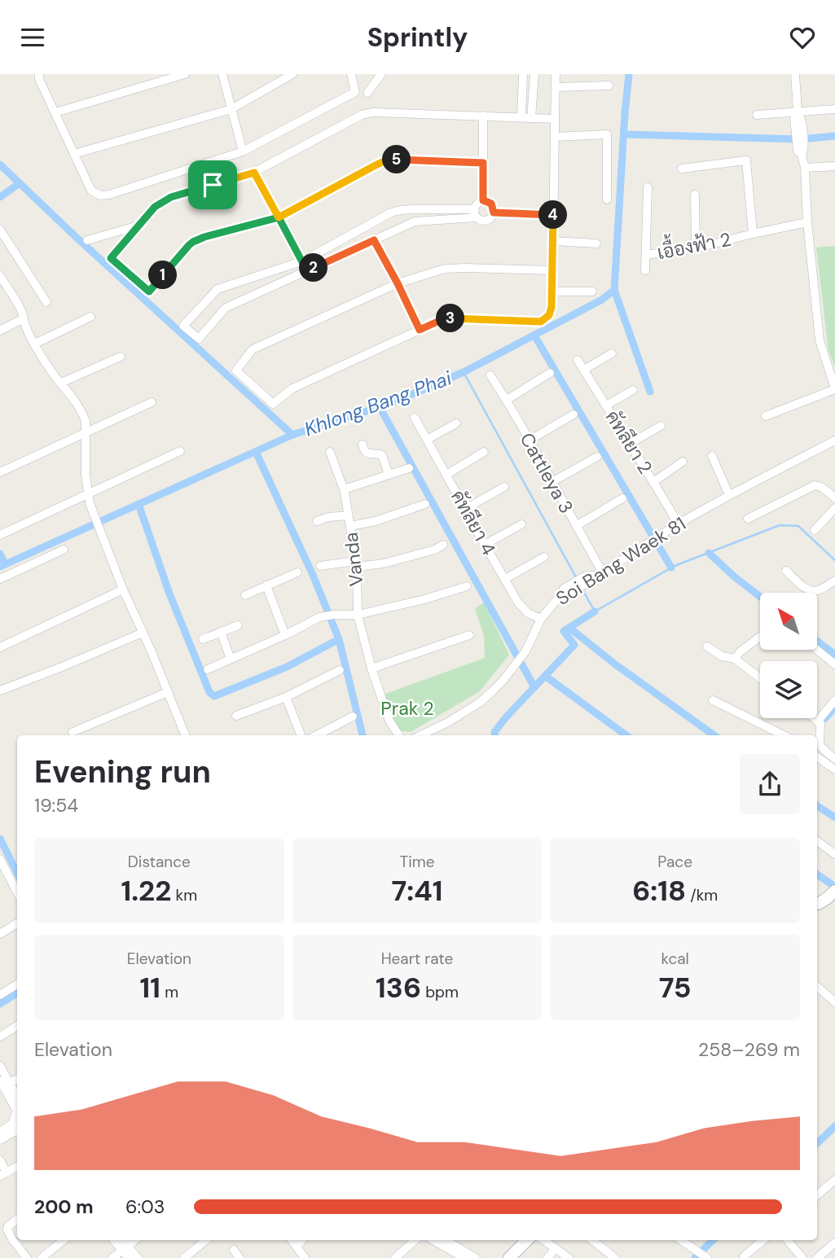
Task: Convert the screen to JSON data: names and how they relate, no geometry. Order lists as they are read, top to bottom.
{
  "streets": {
    "street": [
      "เอื้องฟ้า 2",
      "คัทลียา 2",
      "Cattleya 3",
      "คัทลียา 4",
      "Vanda",
      "Soi Bang Waek 81"
    ]
  },
  "crossings": [
    ["คัทลียา 2", "Soi Bang Waek 81"],
    ["Cattleya 3", "Soi Bang Waek 81"],
    ["คัทลียา 4", "Soi Bang Waek 81"]
  ],
  "water": ["Khlong Bang Phai"],
  "parks": ["Prak 2"],
  "north": "top left",
  "page": {
    "header": "Sprintly",
    "pins": [
      "5",
      "4",
      "2",
      "1",
      "3"
    ],
    "heading": ["Evening run", "19:54"],
    "stats": [
      ["Distance", "1.22 km"],
      ["Time", "7:41"],
      ["Pace", "6:18 /km"],
      ["Elevation", "11 m"],
      ["Heart rate", "136 bpm"],
      ["kcal", "75"]
    ],
    "chart": ["Elevation", "258–269 m"],
    "list": [
      {
        "name": "200 m",
        "note": "6:03"
      }
    ]
  }
}
